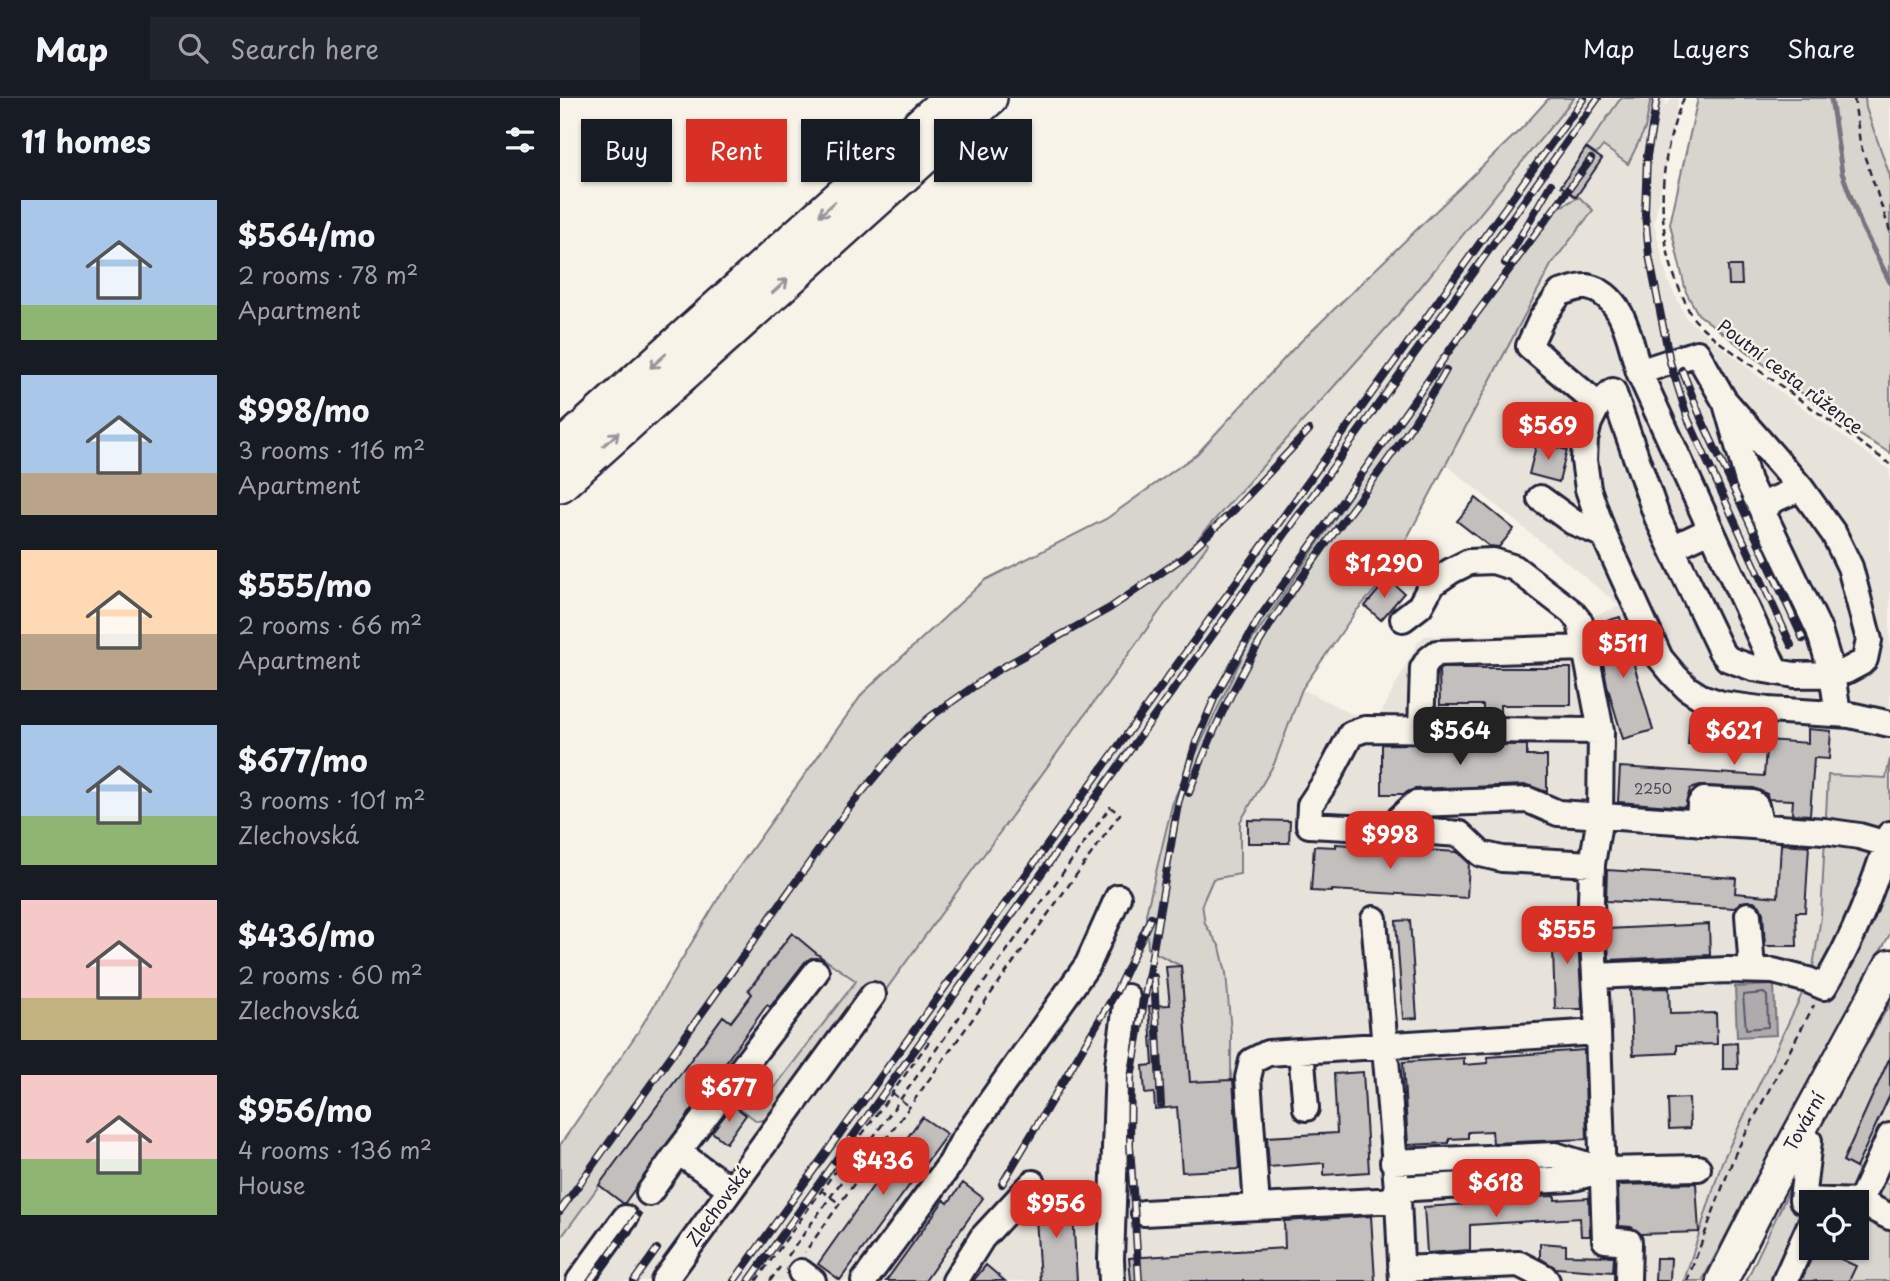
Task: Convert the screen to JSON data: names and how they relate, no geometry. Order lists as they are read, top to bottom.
{
  "streets": {
    "main road": ["Tovární"],
    "street": ["Zlechovská"],
    "path": ["Poutní cesta růžence"]
  },
  "house_numbers": ["2250"],
  "page": {
    "header": "Map",
    "search": "Search here",
    "nav": ["Map", "Layers", "Share"],
    "heading": "11 homes",
    "chip": [
      "Buy",
      "Rent",
      "Filters",
      "New"
    ],
    "list": [
      {
        "name": "$564/mo",
        "note": "2 rooms · 78 m² · Apartment"
      },
      {
        "name": "$998/mo",
        "note": "3 rooms · 116 m² · Apartment"
      },
      {
        "name": "$555/mo",
        "note": "2 rooms · 66 m² · Apartment"
      },
      {
        "name": "$677/mo",
        "note": "3 rooms · 101 m² · Zlechovská"
      },
      {
        "name": "$436/mo",
        "note": "2 rooms · 60 m² · Zlechovská"
      },
      {
        "name": "$956/mo",
        "note": "4 rooms · 136 m² · House"
      }
    ],
    "price": [
      "$569",
      "$1,290",
      "$511",
      "$564",
      "$621",
      "$998",
      "$555",
      "$677",
      "$436",
      "$618",
      "$956"
    ]
  }
}
